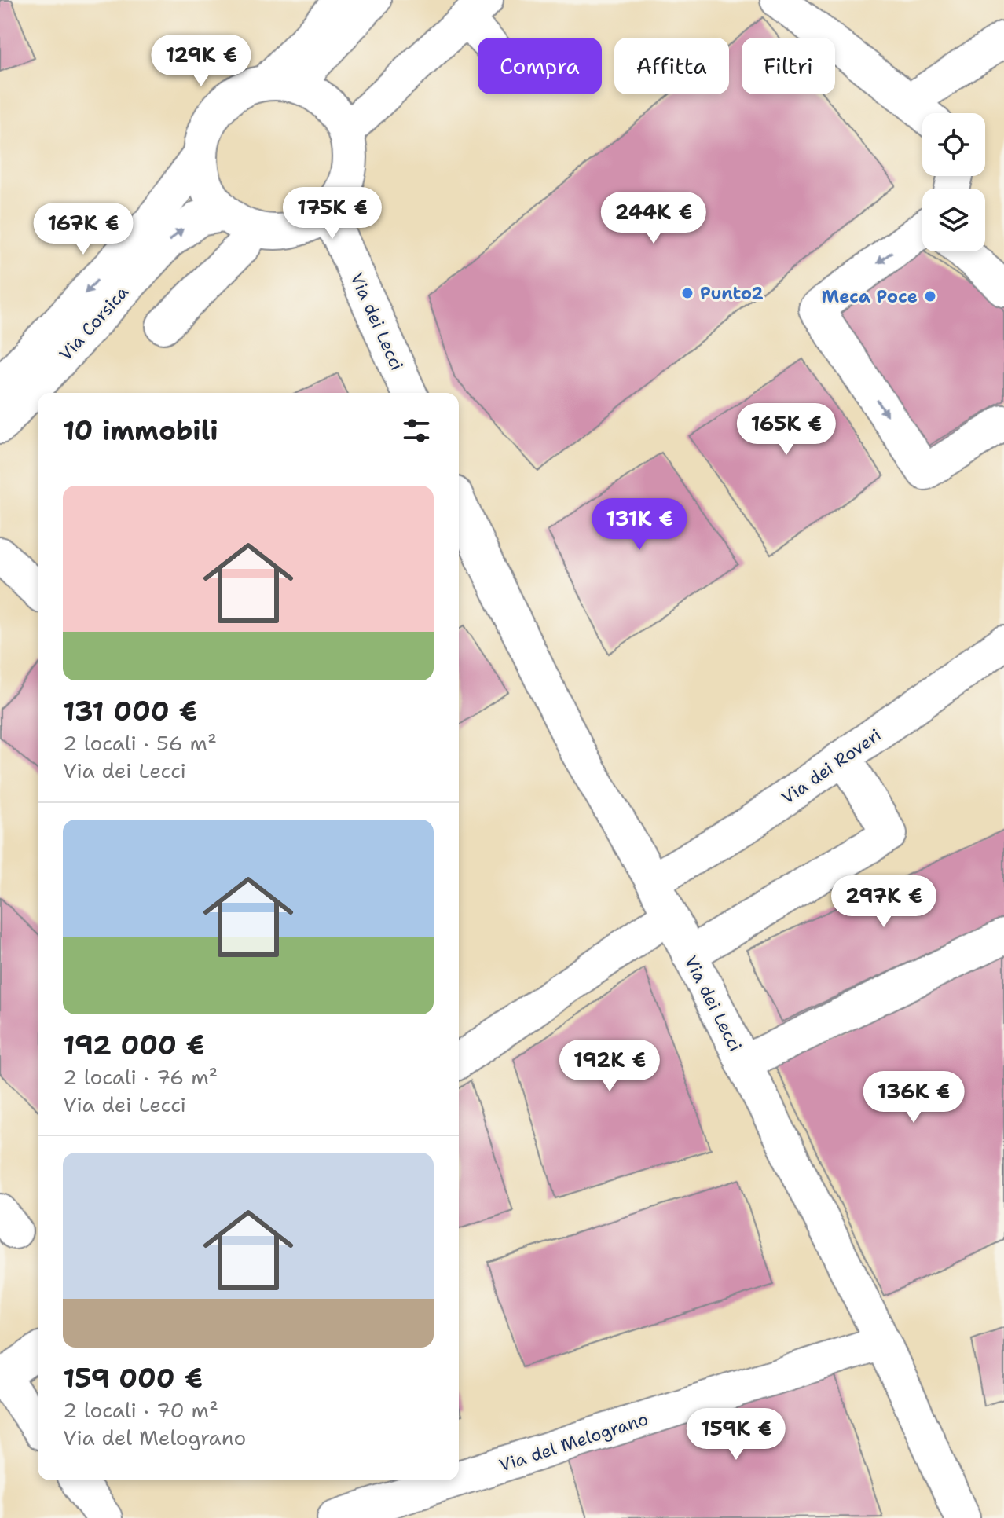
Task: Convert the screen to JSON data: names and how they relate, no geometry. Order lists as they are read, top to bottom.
{
  "streets": {
    "main road": [
      "Via dei Lecci",
      "Via Corsica",
      "Via dei Roveri",
      "Via del Melograno"
    ]
  },
  "crossings": [
    ["Via dei Lecci", "Via Corsica"],
    ["Via dei Lecci", "Via dei Roveri"],
    ["Via dei Lecci", "Via del Melograno"]
  ],
  "places": ["Punto2", "Meca Poce"],
  "page": {
    "price": [
      "129K €",
      "175K €",
      "244K €",
      "167K €",
      "165K €",
      "131K €",
      "297K €",
      "192K €",
      "136K €",
      "159K €"
    ],
    "chip": ["Compra", "Affitta", "Filtri"],
    "heading": "10 immobili",
    "list": [
      {
        "name": "131 000 €",
        "note": "2 locali · 56 m² · Via dei Lecci"
      },
      {
        "name": "192 000 €",
        "note": "2 locali · 76 m² · Via dei Lecci"
      },
      {
        "name": "159 000 €",
        "note": "2 locali · 70 m² · Via del Melograno"
      }
    ]
  }
}
